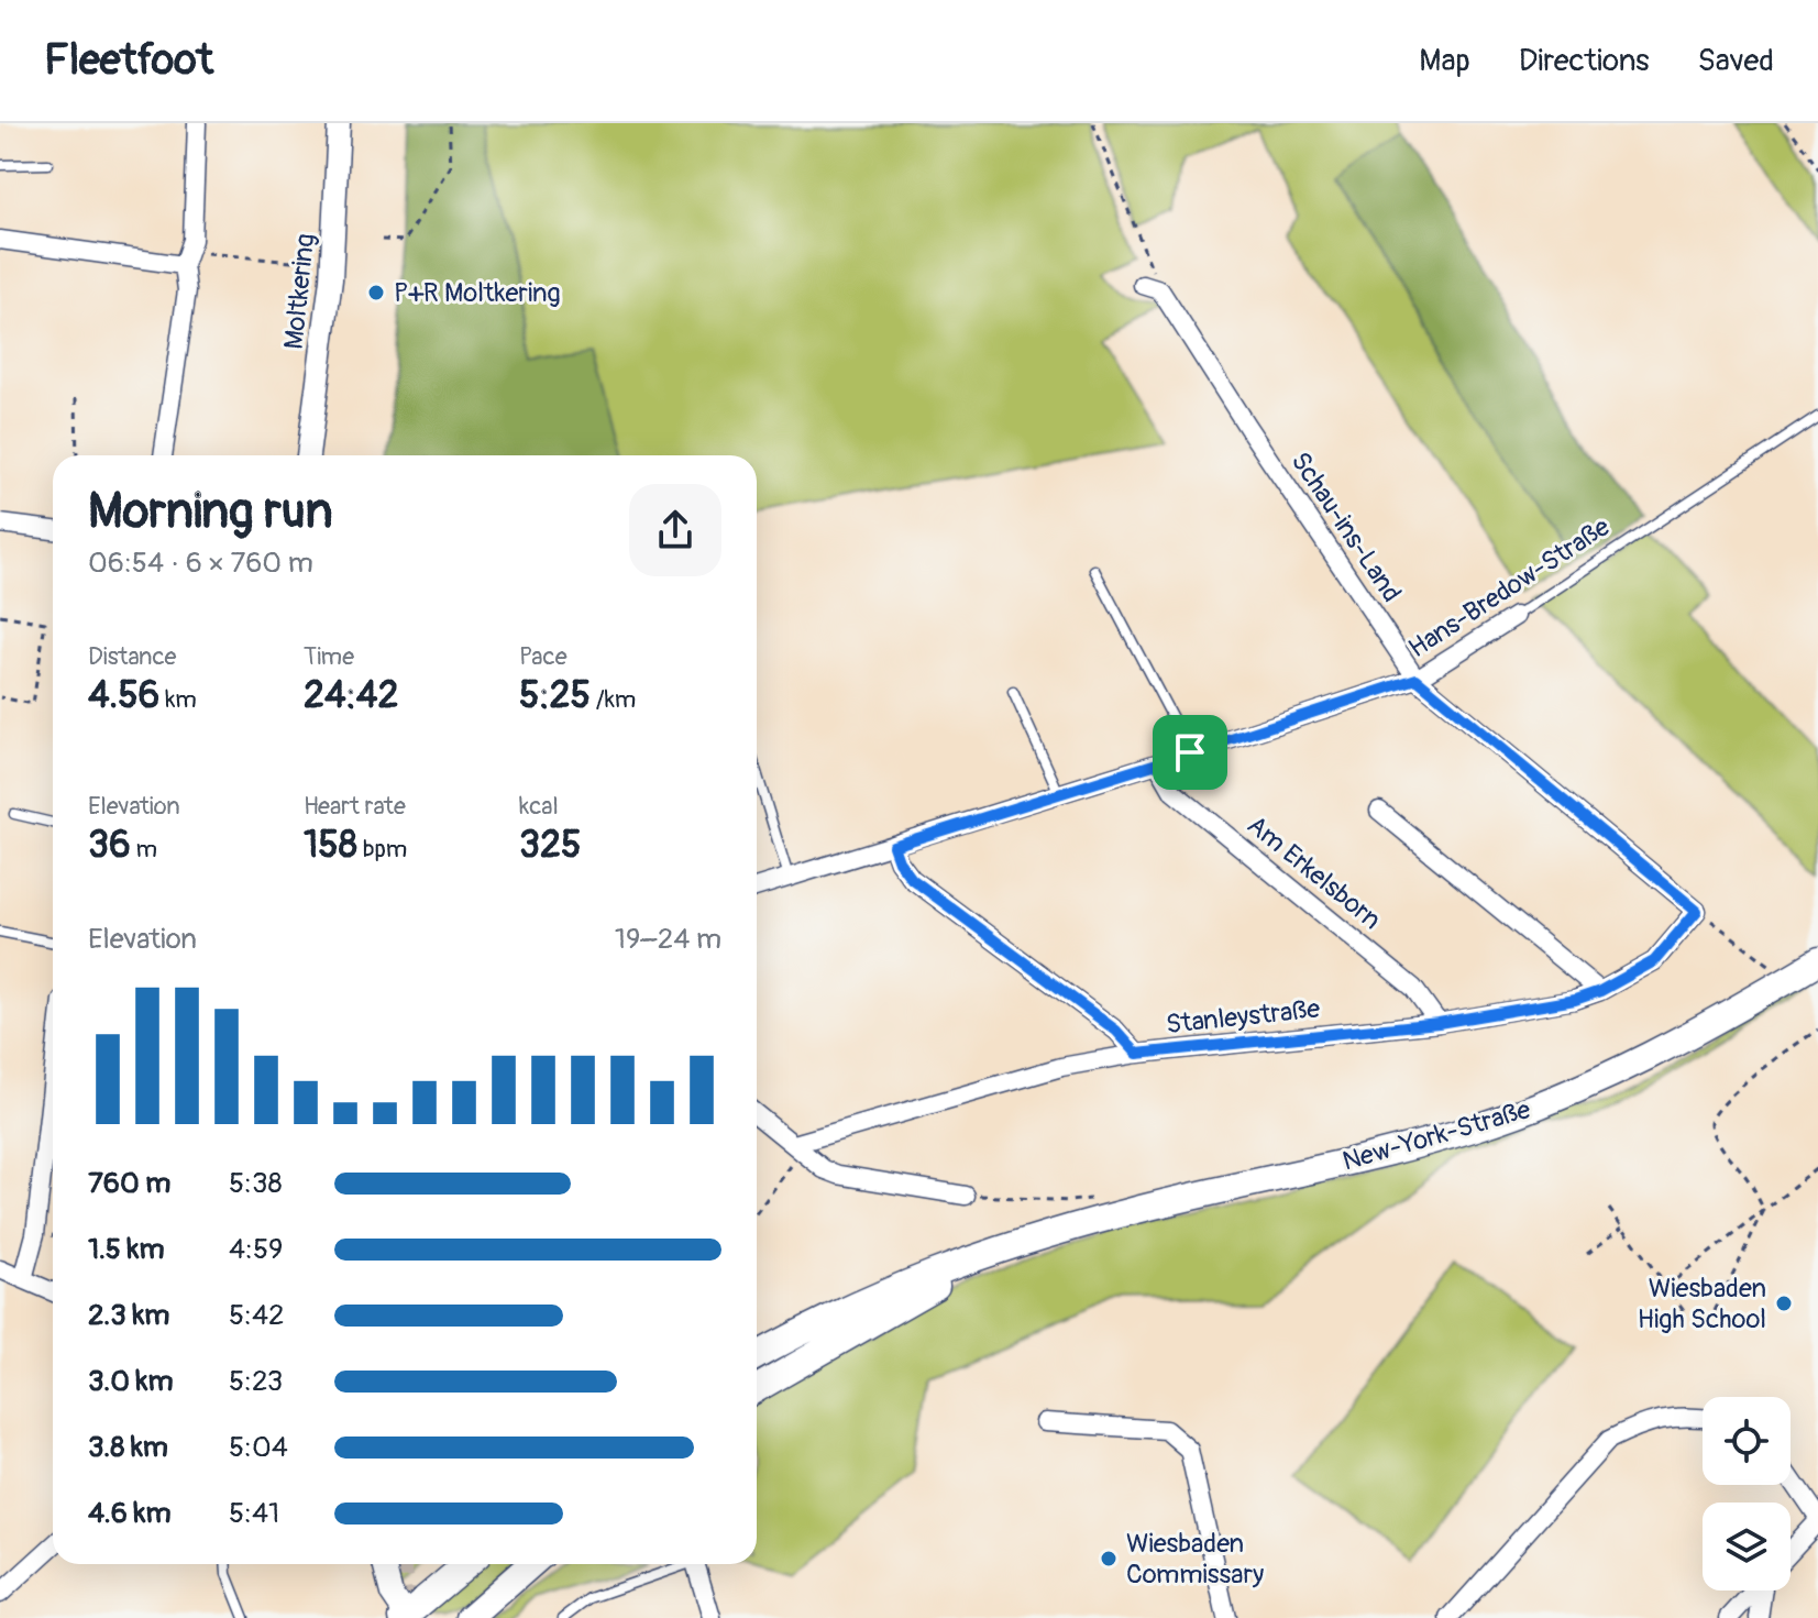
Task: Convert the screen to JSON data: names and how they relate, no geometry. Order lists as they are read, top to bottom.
{
  "streets": {
    "main road": ["New-York-Straße"],
    "street": [
      "Moltkering",
      "Schau-ins-Land",
      "Hans-Bredow-Straße",
      "Am Erkelsborn",
      "Stanleystraße"
    ]
  },
  "crossings": [
    ["Schau-ins-Land", "Hans-Bredow-Straße"],
    ["Schau-ins-Land", "Stanleystraße"],
    ["Hans-Bredow-Straße", "Am Erkelsborn"],
    ["Am Erkelsborn", "Stanleystraße"]
  ],
  "places": ["P+R Moltkering", "Wiesbaden High School", "Wiesbaden Commissary"],
  "page": {
    "header": "Fleetfoot",
    "nav": ["Map", "Directions", "Saved"],
    "heading": ["Morning run", "06:54 · 6 × 760 m"],
    "stats": [
      ["Distance", "4.56 km"],
      ["Time", "24:42"],
      ["Pace", "5:25 /km"],
      ["Elevation", "36 m"],
      ["Heart rate", "158 bpm"],
      ["kcal", "325"]
    ],
    "chart": ["Elevation", "19–24 m"],
    "list": [
      {
        "name": "760 m",
        "note": "5:38"
      },
      {
        "name": "1.5 km",
        "note": "4:59"
      },
      {
        "name": "2.3 km",
        "note": "5:42"
      },
      {
        "name": "3.0 km",
        "note": "5:23"
      },
      {
        "name": "3.8 km",
        "note": "5:04"
      },
      {
        "name": "4.6 km",
        "note": "5:41"
      }
    ]
  }
}
